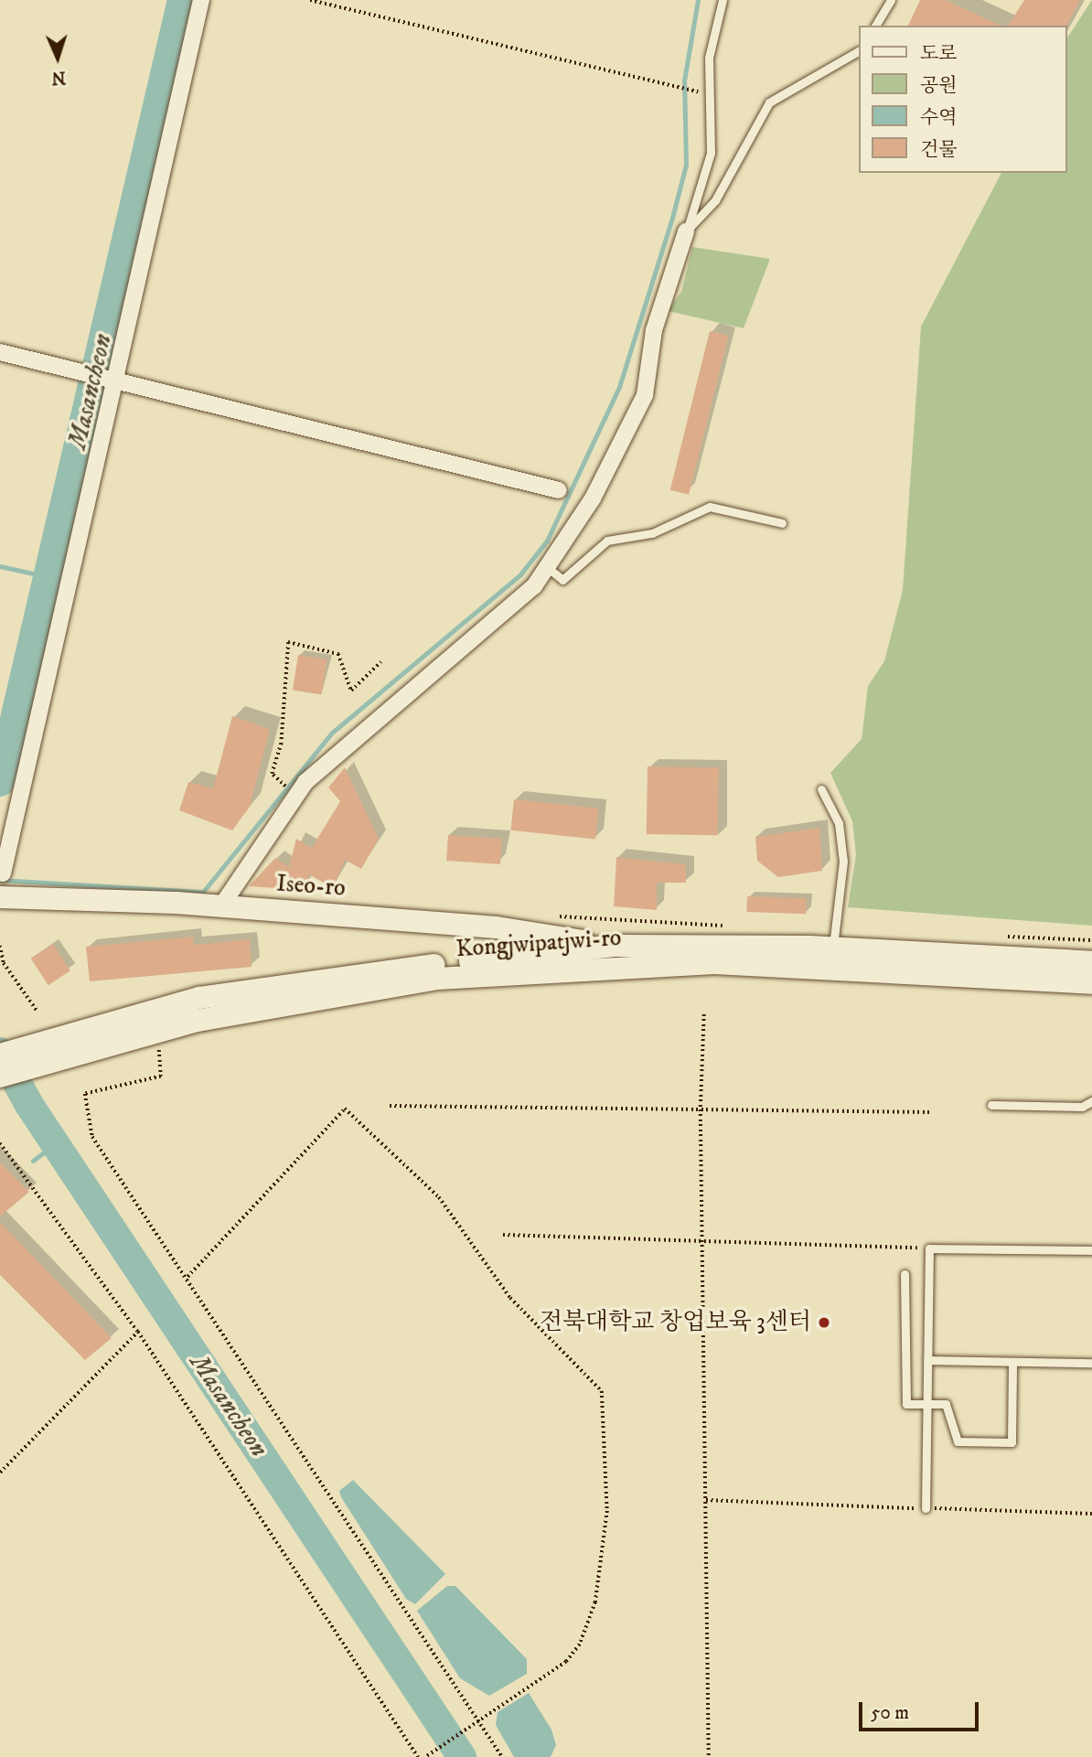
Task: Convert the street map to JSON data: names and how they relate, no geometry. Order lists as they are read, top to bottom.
{
  "streets": {
    "main road": ["Iseo-ro", "Kongjwipatjwi-ro"]
  },
  "crossings": [
    ["Iseo-ro", "Kongjwipatjwi-ro"]
  ],
  "water": ["Masancheon"],
  "places": ["전북대학교 창업보육 3센터"],
  "legend": [
    "도로",
    "공원",
    "수역",
    "건물"
  ],
  "scale_bar": "50 m",
  "north": "bottom"
}
